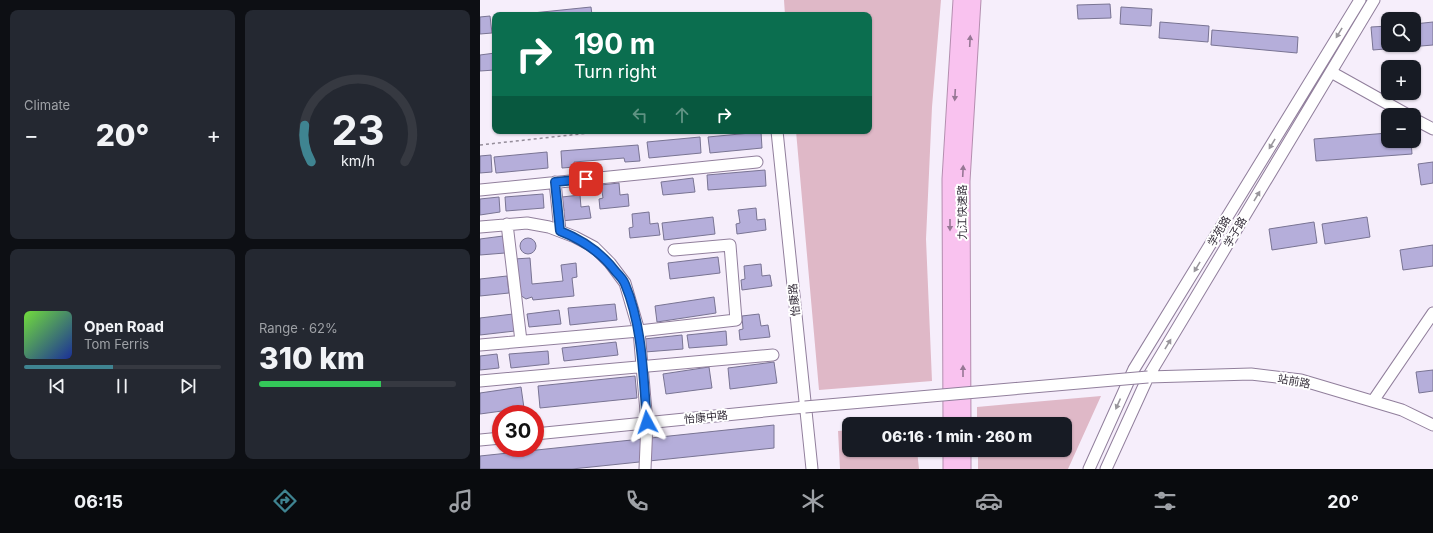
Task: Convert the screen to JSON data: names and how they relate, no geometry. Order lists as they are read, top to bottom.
{
  "streets": {
    "highway": ["九江快速路"],
    "street": [
      "学苑路",
      "学子路",
      "怡康路",
      "站前路",
      "怡康中路"
    ]
  },
  "crossings": [
    ["学子路", "站前路"],
    ["怡康路", "站前路"],
    ["怡康路", "怡康中路"],
    ["站前路", "怡康中路"]
  ],
  "one_way": ["学苑路", "学子路"],
  "page": {
    "tile": [
      "Climate",
      ["Range · 62%", "310 km"]
    ],
    "map_buttons": ["+", "−"],
    "turn": ["190 m", "Turn right"],
    "heat": ["−", "20°", "+"],
    "song": ["Open Road", "Tom Ferris"],
    "limit": "30",
    "trip": "06:16 · 1 min · 260 m",
    "tabs": ["06:15", "20°"],
    "gauge": ["23", "km/h"]
  }
}
